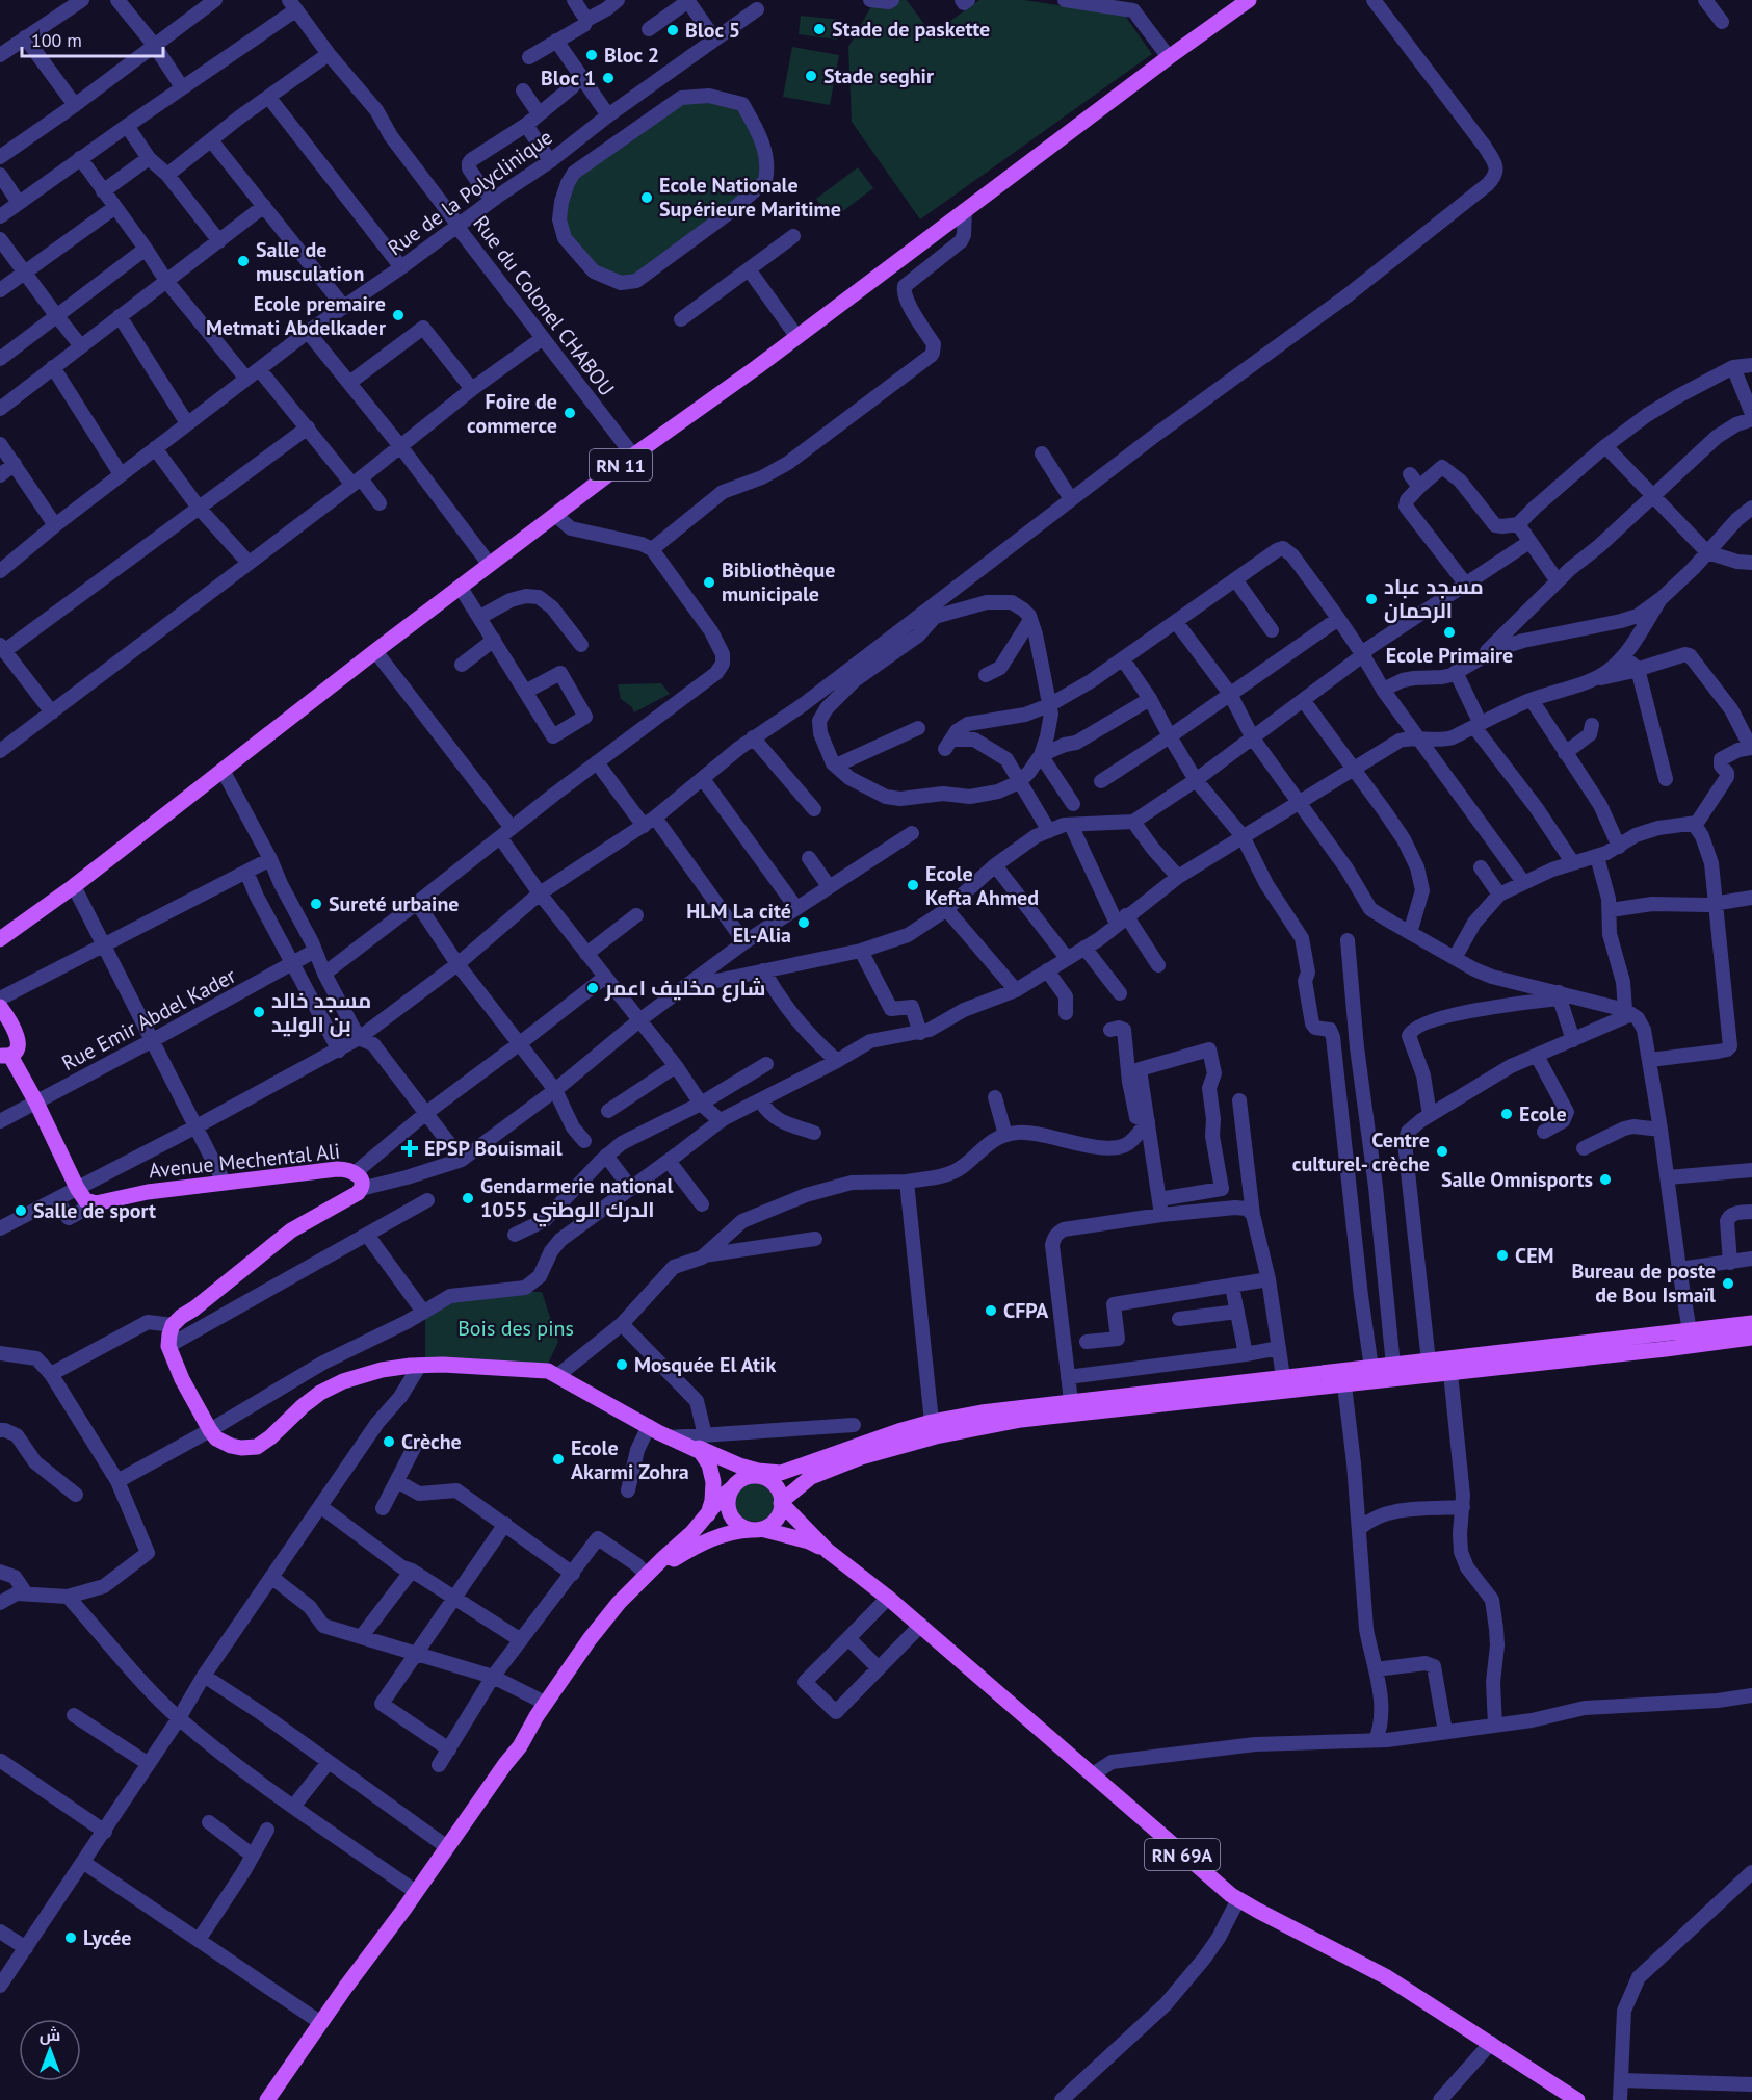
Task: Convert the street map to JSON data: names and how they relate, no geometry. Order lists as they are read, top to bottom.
{
  "streets": {
    "main road": ["RN 11", "Avenue Mechental Ali", "RN 69A"],
    "street": ["Rue de la Polyclinique", "Rue du Colonel CHABOU", "Rue Emir Abdel Kader"]
  },
  "crossings": [
    ["Rue de la Polyclinique", "Rue du Colonel CHABOU"],
    ["Rue du Colonel CHABOU", "RN 11"]
  ],
  "parks": ["Bois des pins"],
  "places": {
    "other": [
      "Stade de paskette",
      "Bloc 5",
      "Bloc 2",
      "Stade seghir",
      "Bloc 1",
      "Ecole Nationale Supérieure Maritime",
      "Salle de musculation",
      "Ecole premaire Metmati Abdelkader",
      "Foire de commerce",
      "Bibliothèque municipale",
      "مسجد عباد الرحمان",
      "Ecole Primaire",
      "Ecole Kefta Ahmed",
      "Sureté urbaine",
      "HLM La cité El-Alia",
      "شارع مخليف اعمر",
      "مسجد خالد بن الوليد",
      "Ecole",
      "Centre culturel- crèche",
      "Salle Omnisports",
      "Gendarmerie national 1055 الدرك الوطني",
      "Salle de sport",
      "CEM",
      "Bureau de poste de Bou Ismaïl",
      "CFPA",
      "Mosquée El Atik",
      "Crèche",
      "Ecole Akarmi Zohra",
      "Lycée"
    ],
    "health": ["EPSP Bouismail"]
  },
  "scale_bar": "100 m",
  "north": "top"
}
